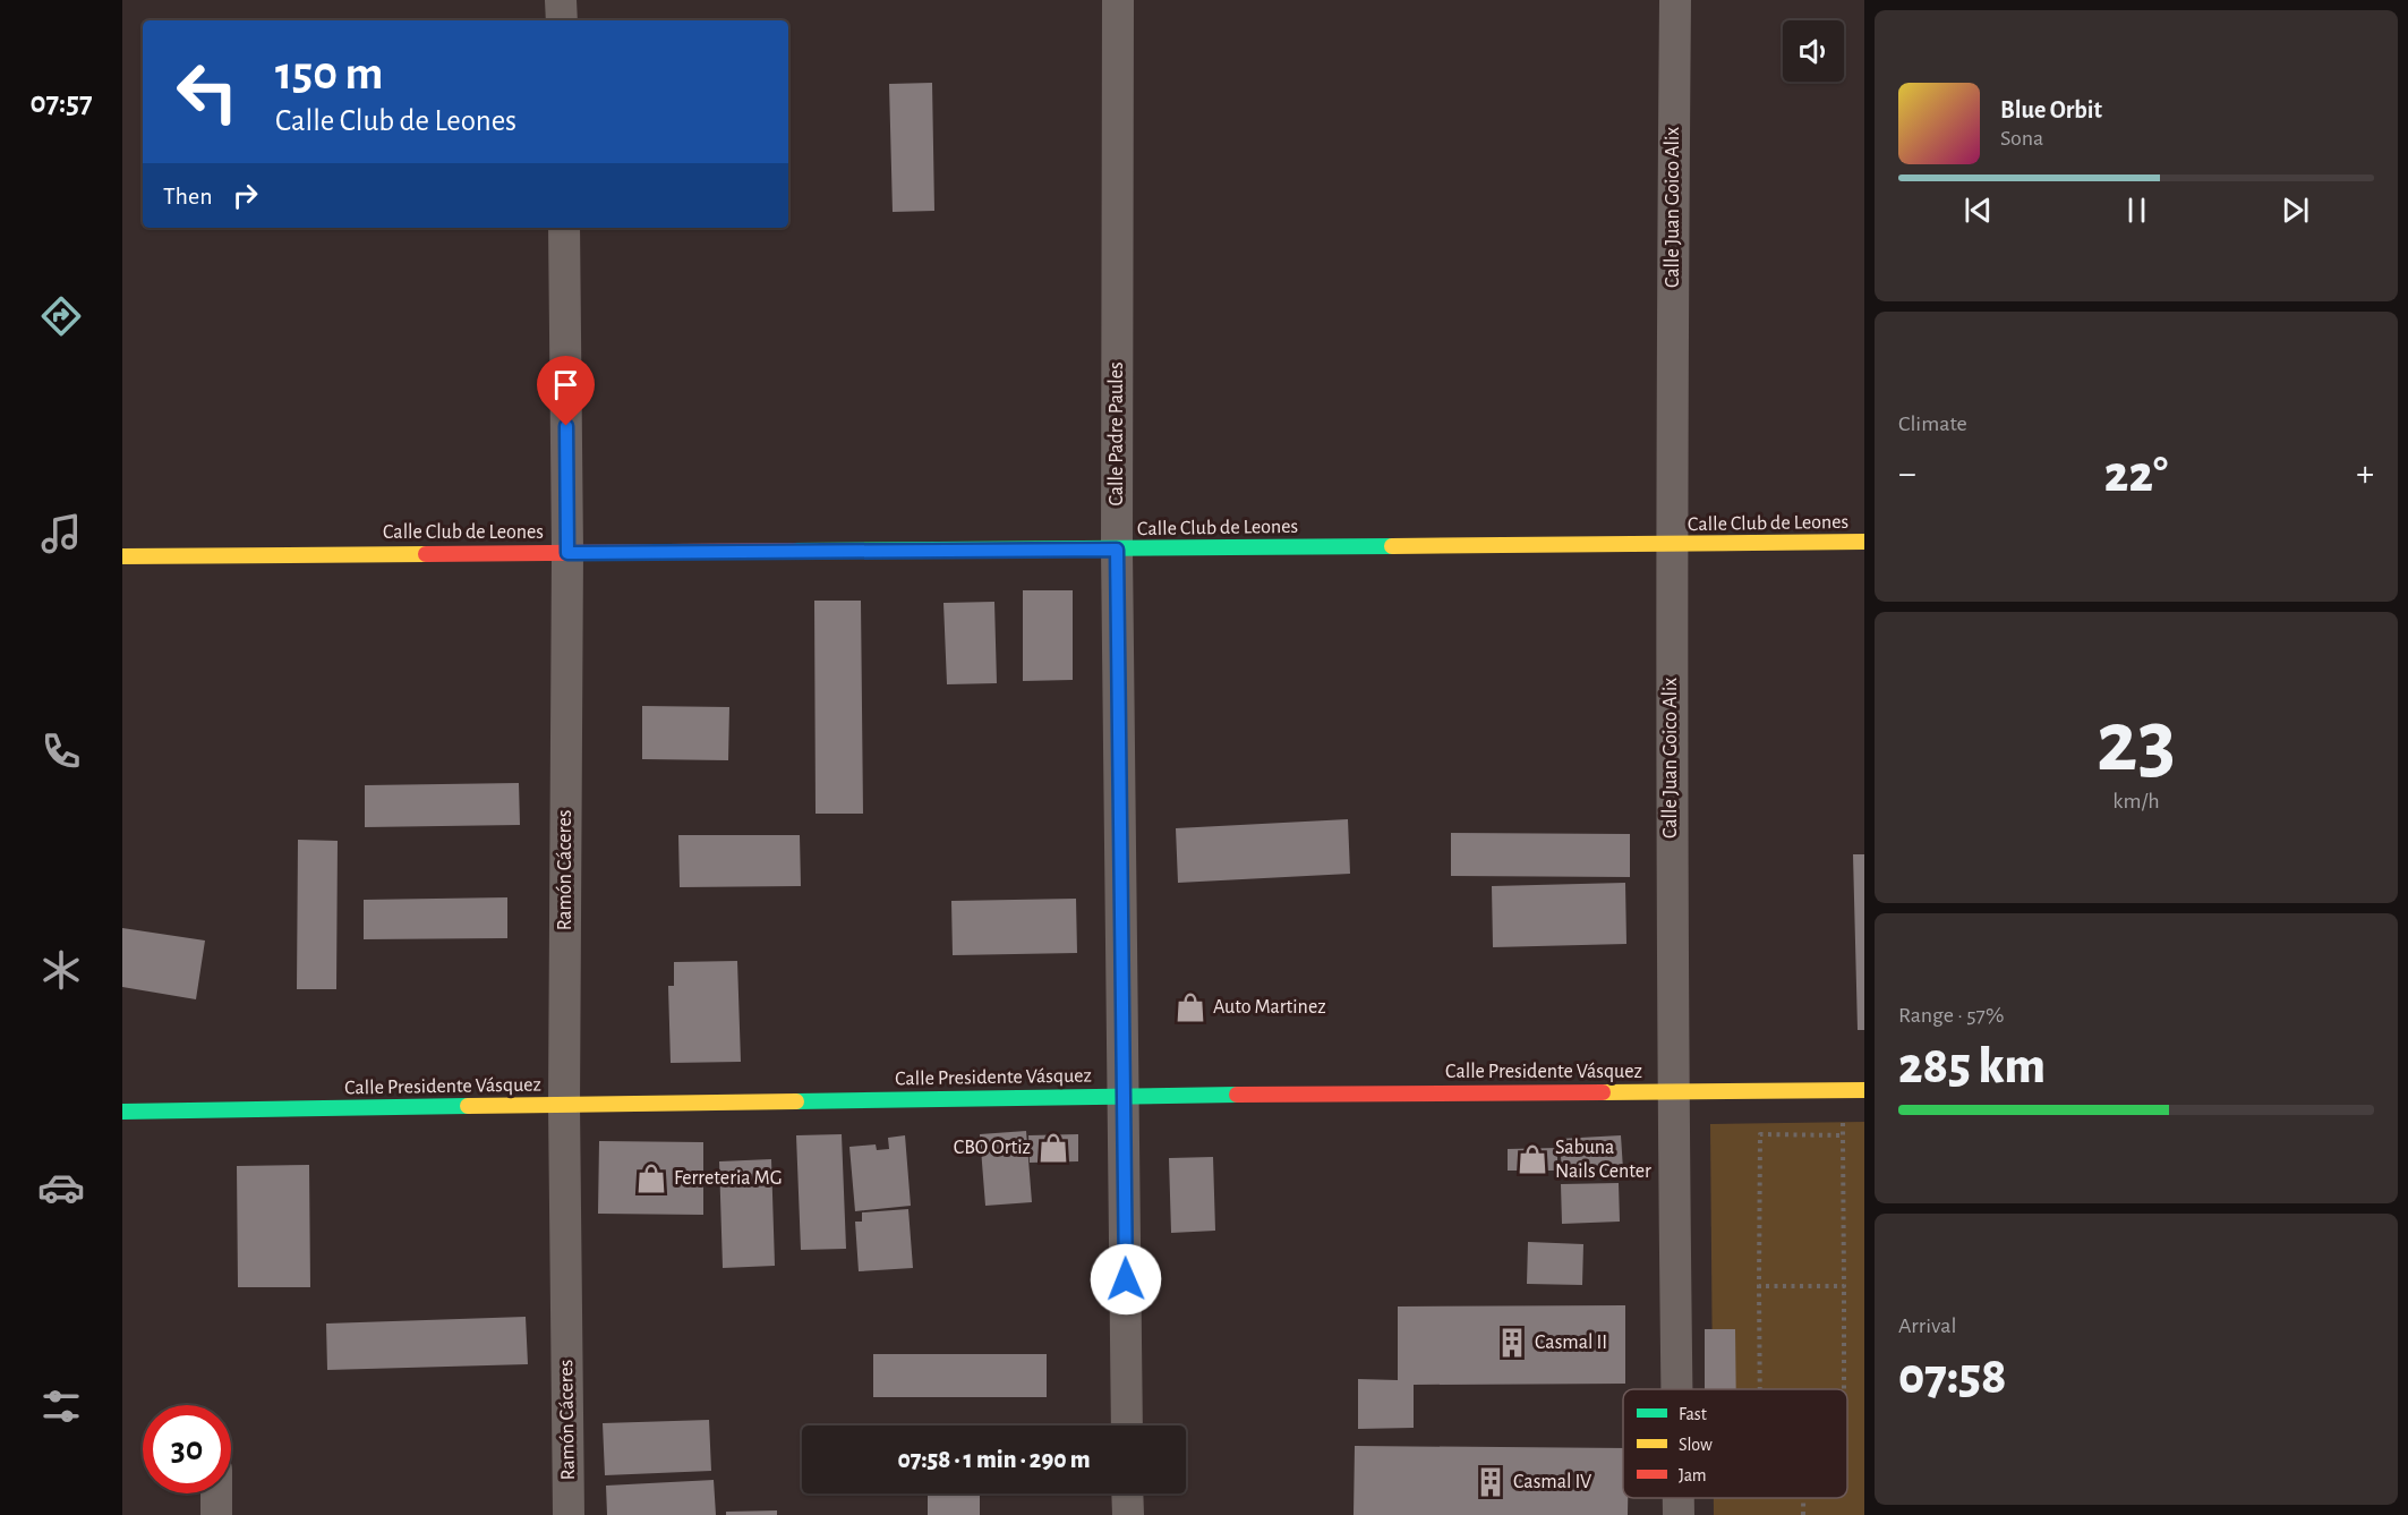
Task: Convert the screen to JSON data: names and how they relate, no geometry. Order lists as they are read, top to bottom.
{
  "streets": {
    "street": [
      "Calle Juan Goico Alix",
      "Calle Padre Paules",
      "Calle Club de Leones",
      "Ramón Cáceres",
      "Calle Presidente Vásquez"
    ]
  },
  "crossings": [
    ["Calle Juan Goico Alix", "Calle Club de Leones"],
    ["Calle Juan Goico Alix", "Calle Presidente Vásquez"],
    ["Calle Padre Paules", "Calle Club de Leones"],
    ["Calle Padre Paules", "Calle Presidente Vásquez"],
    ["Calle Club de Leones", "Ramón Cáceres"],
    ["Ramón Cáceres", "Calle Presidente Vásquez"]
  ],
  "places": {
    "shop": [
      "Auto Martinez",
      "CBO Ortiz",
      "Sabuna Nails Center",
      "Ferreteria MG"
    ],
    "building": ["Casmal II", "Casmal IV"]
  },
  "legend": ["Fast", "Slow", "Jam"],
  "page": {
    "tabs": "07:57",
    "turn": ["150 m", "Calle Club de Leones"],
    "song": ["Blue Orbit", "Sona"],
    "then": "Then",
    "tile": [
      "Climate",
      ["23", "km/h"],
      ["Range · 57%", "285 km"],
      ["Arrival", "07:58"]
    ],
    "heat": ["−", "22°", "+"],
    "limit": "30",
    "trip": "07:58 · 1 min · 290 m"
  }
}
